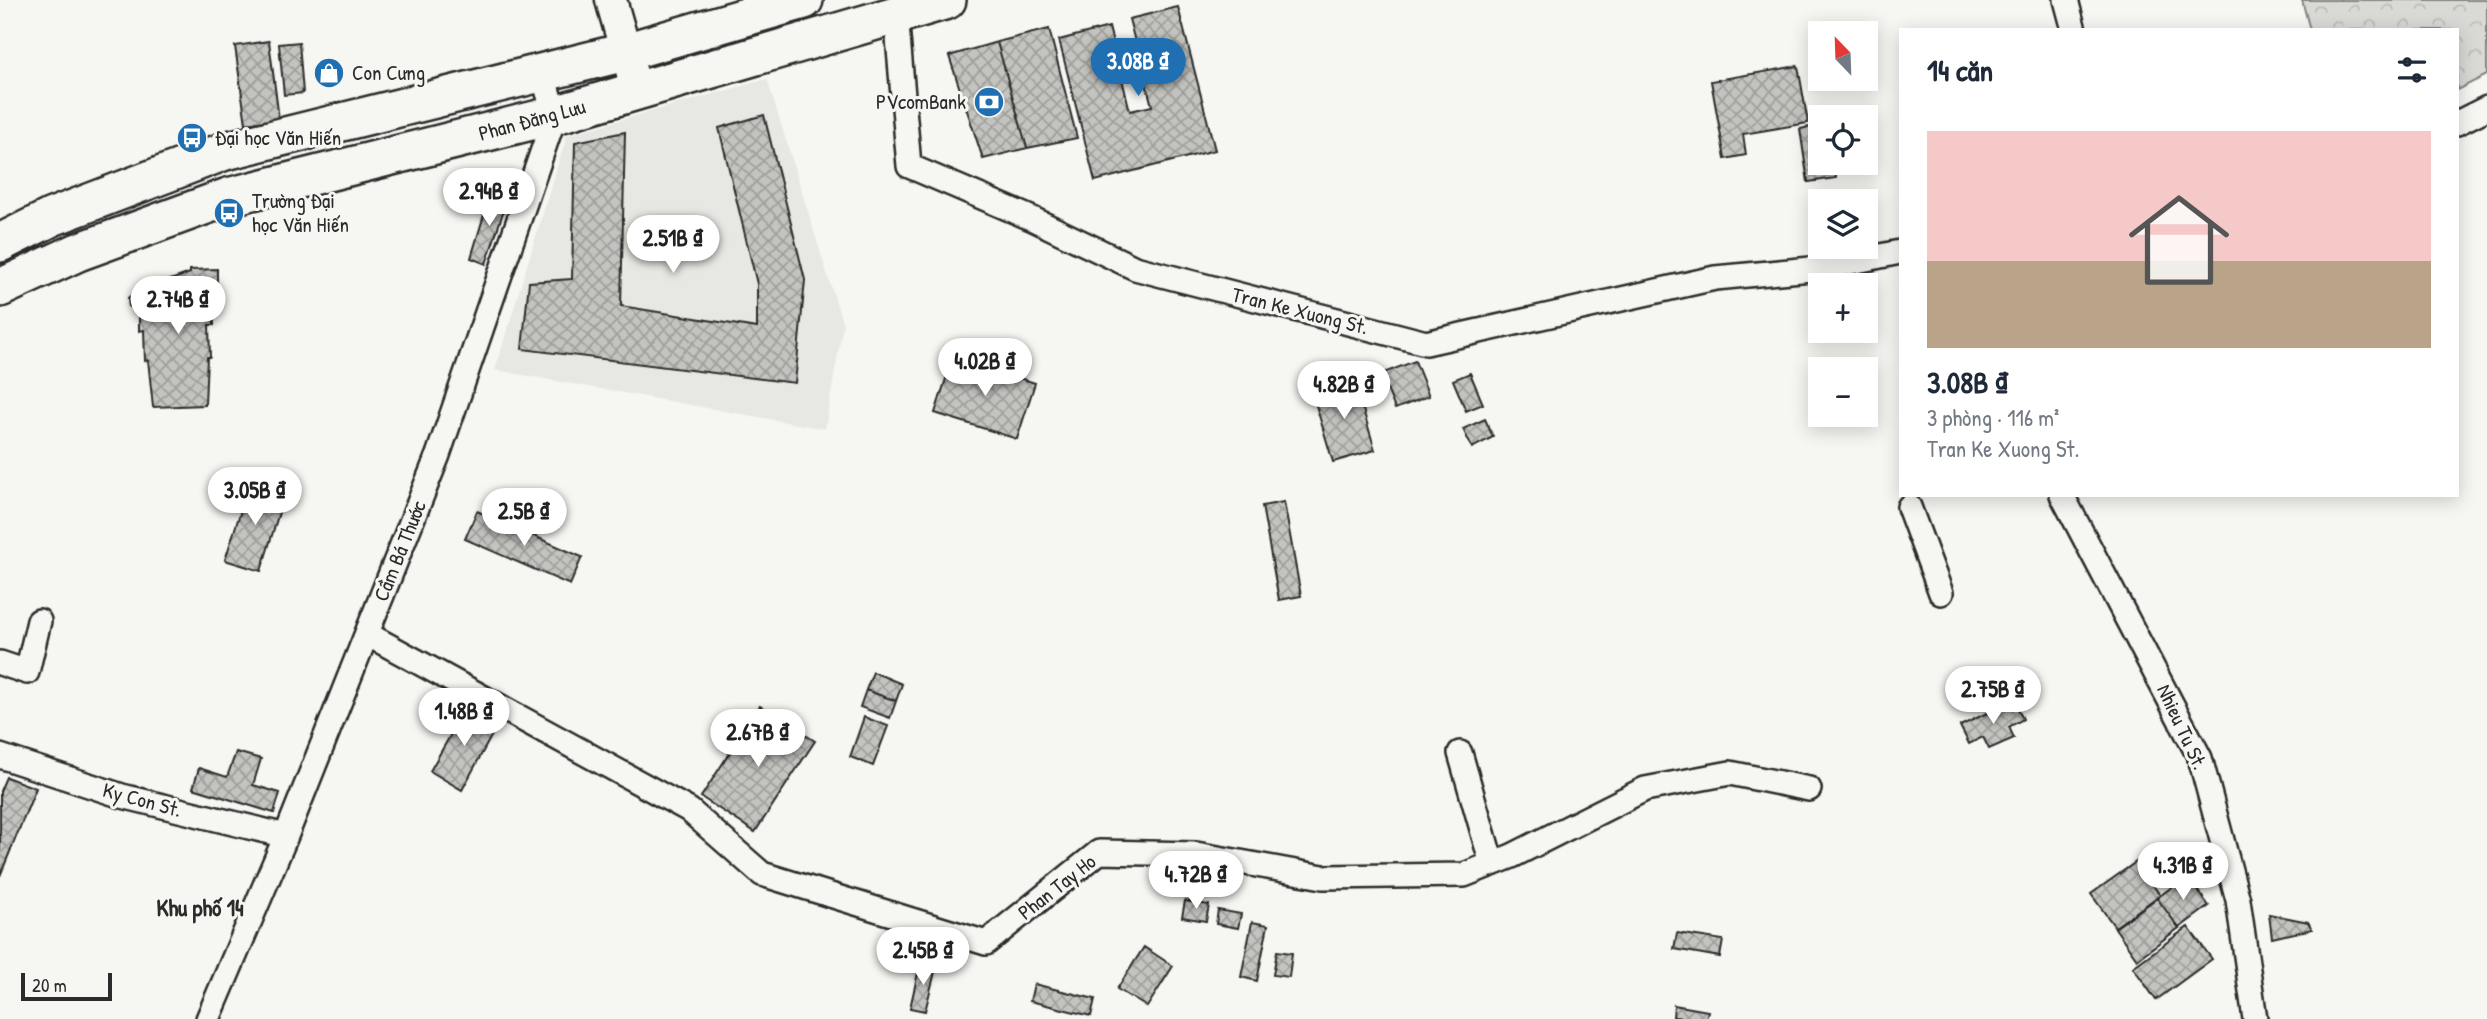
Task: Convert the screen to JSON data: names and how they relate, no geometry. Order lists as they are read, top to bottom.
{
  "streets": {
    "main road": ["Phan Đăng Lưu"],
    "street": [
      "Tran Ke Xuong St.",
      "Cầm Bá Thước",
      "Nhieu Tu St.",
      "Ky Con St.",
      "Phan Tay Ho"
    ]
  },
  "crossings": [
    ["Phan Đăng Lưu", "Tran Ke Xuong St."],
    ["Phan Đăng Lưu", "Cầm Bá Thước"],
    ["Cầm Bá Thước", "Ky Con St."],
    ["Cầm Bá Thước", "Phan Tay Ho"]
  ],
  "districts": ["Khu phố 14"],
  "places": {
    "shop": ["Con Cưng"],
    "bank": ["PVcomBank"],
    "bus stop": ["Đại học Văn Hiến", "Trường Đại học Văn Hiến"]
  },
  "scale_bar": "20 m",
  "north": "top left",
  "page": {
    "map_buttons": ["+", "−"],
    "heading": "14 căn",
    "price": [
      "3.08B ₫",
      "2.94B ₫",
      "2.51B ₫",
      "2.74B ₫",
      "4.02B ₫",
      "4.82B ₫",
      "3.05B ₫",
      "2.5B ₫",
      "2.75B ₫",
      "1.48B ₫",
      "2.67B ₫",
      "4.31B ₫",
      "4.72B ₫",
      "2.45B ₫"
    ],
    "list": [
      {
        "name": "3.08B ₫",
        "note": "3 phòng · 116 m² · Tran Ke Xuong St."
      }
    ],
    "scale": "20 m"
  }
}
